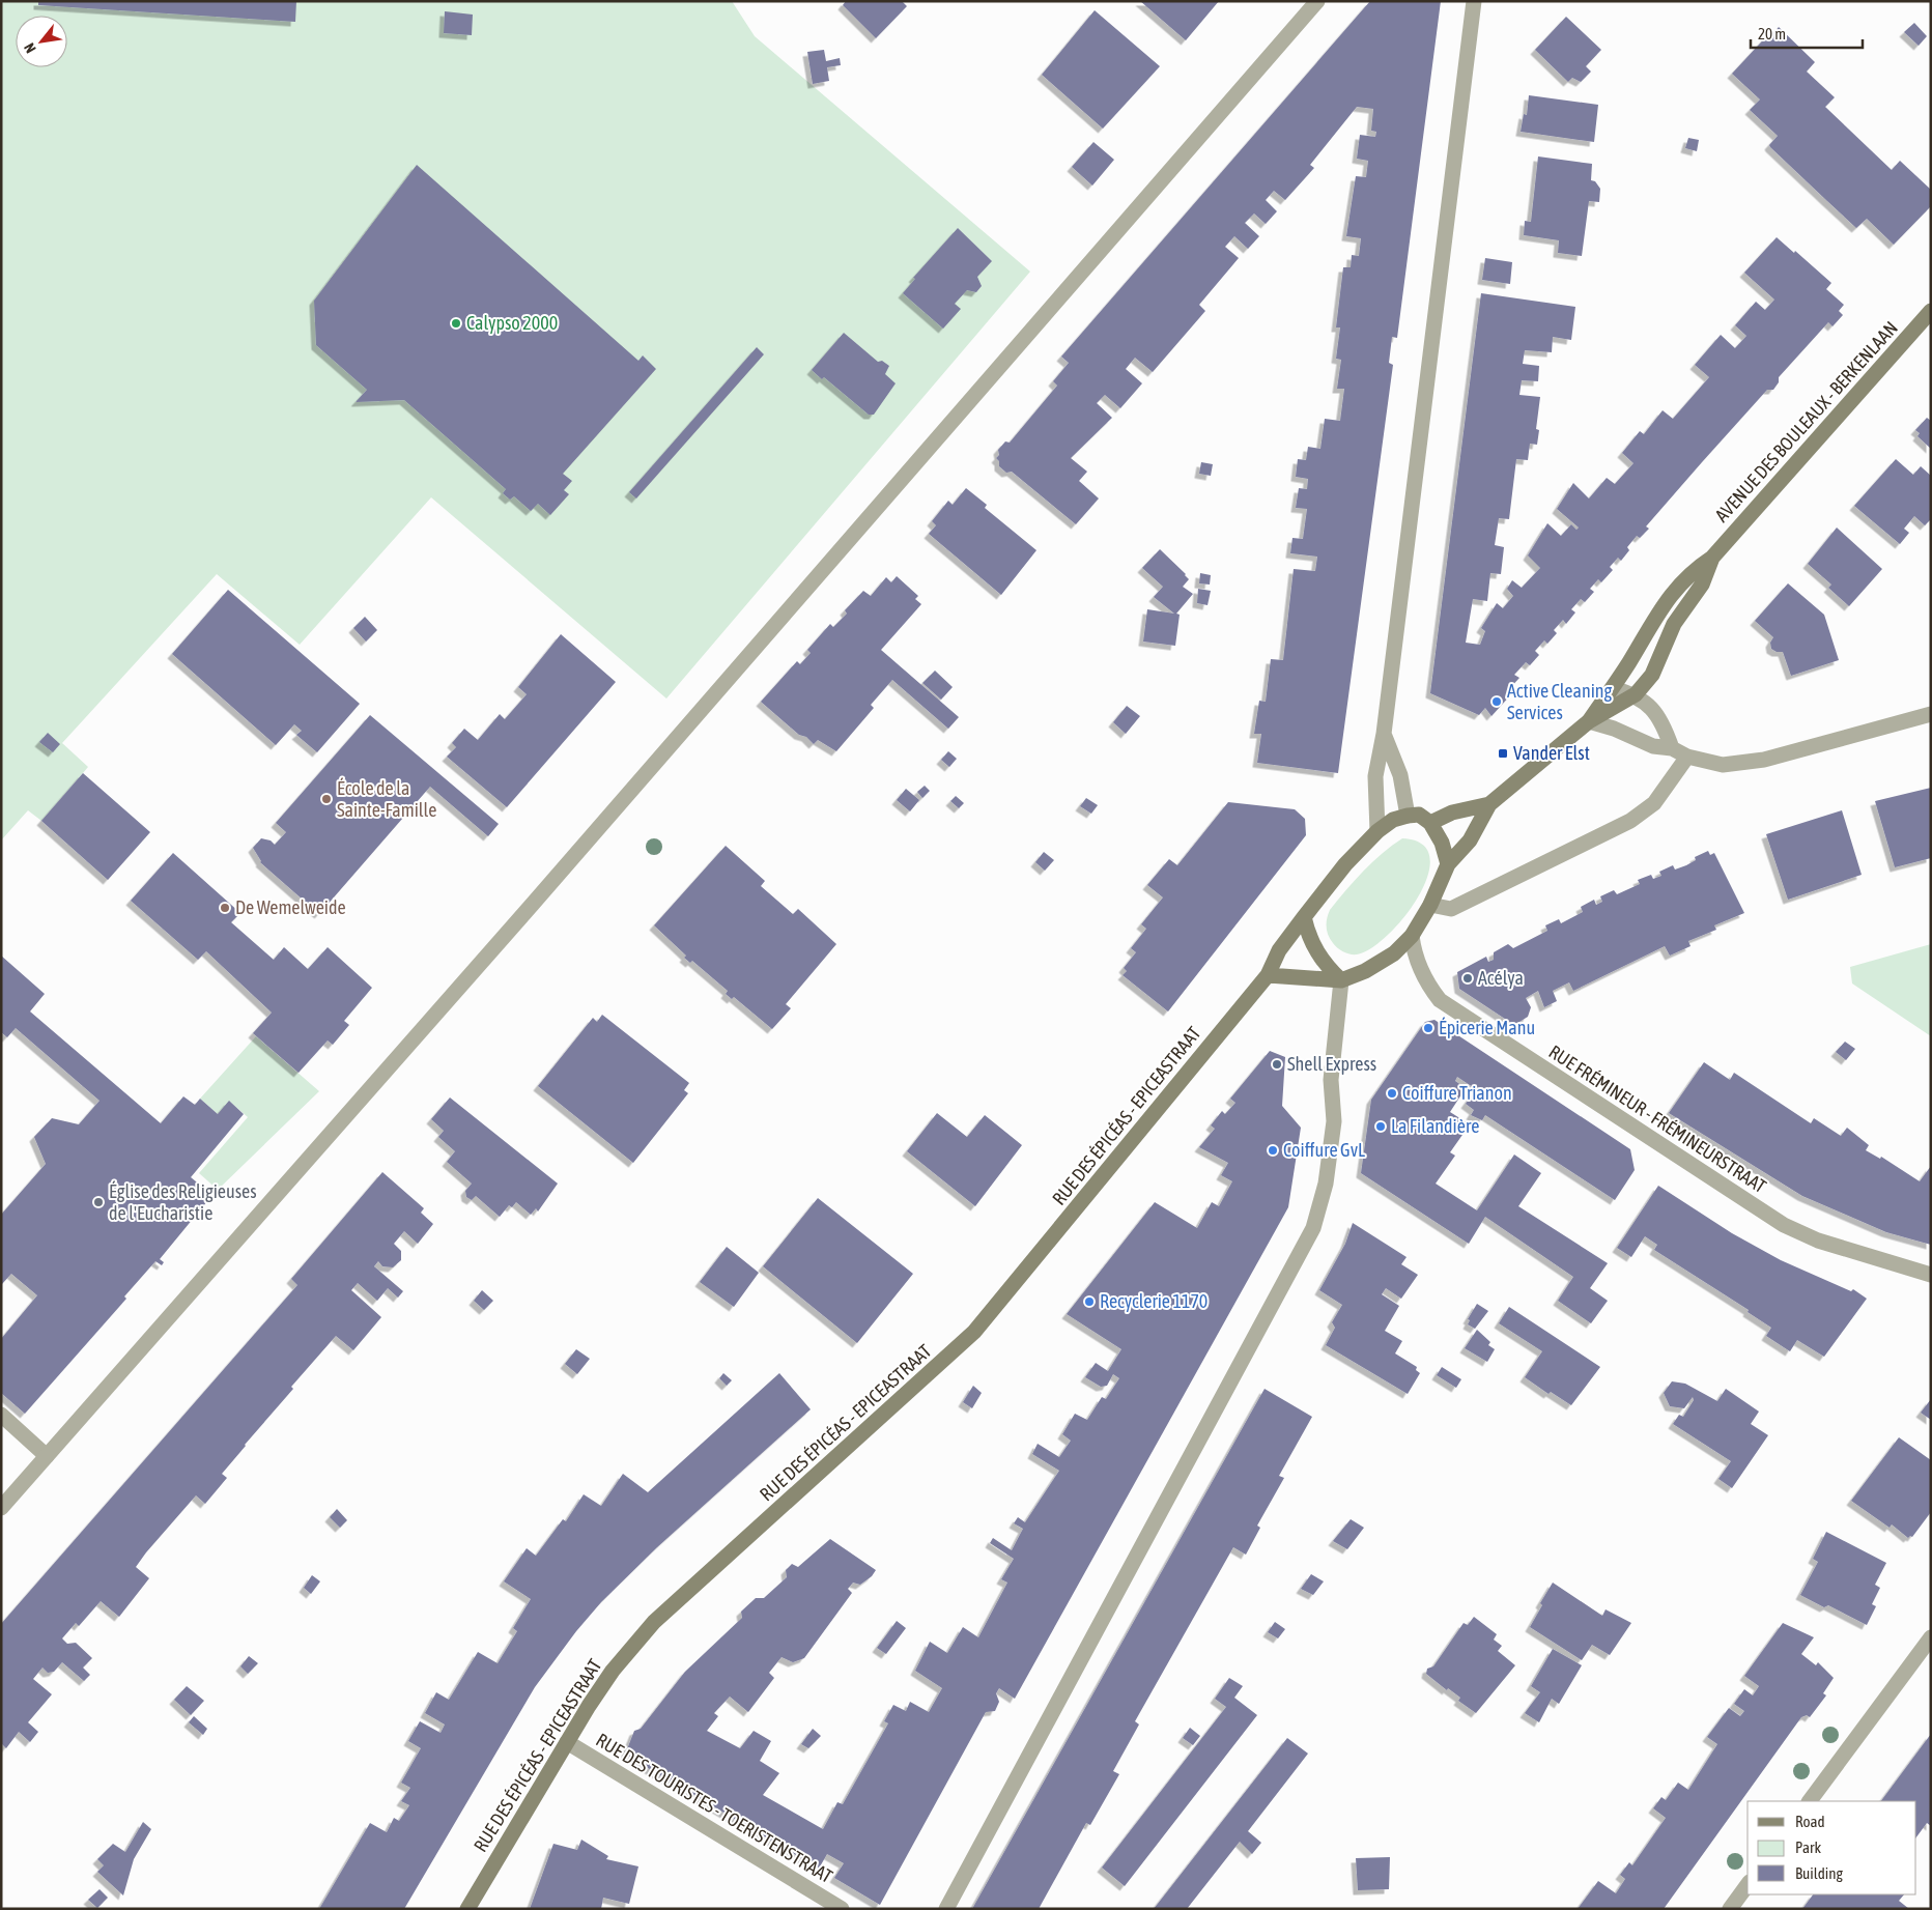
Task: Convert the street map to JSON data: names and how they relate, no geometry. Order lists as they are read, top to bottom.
{
  "streets": {
    "street": [
      "AVENUE DES BOULEAUX - BERKENLAAN",
      "RUE DES ÉPICÉAS - EPICEASTRAAT",
      "RUE FRÉMINEUR - FRÉMINEURSTRAAT",
      "RUE DES TOURISTES - TOERISTENSTRAAT"
    ]
  },
  "crossings": [
    ["RUE DES ÉPICÉAS - EPICEASTRAAT", "RUE DES TOURISTES - TOERISTENSTRAAT"]
  ],
  "places": {
    "other": [
      "Calypso 2000",
      "Active Cleaning Services",
      "École de la Sainte-Famille",
      "De Wemelweide",
      "Acélya",
      "Épicerie Manu",
      "Shell Express",
      "Coiffure Trianon",
      "La Filandière",
      "Coiffure GvL",
      "Église des Religieuses de l'Eucharistie",
      "Recyclerie 1170"
    ],
    "transit": ["Vander Elst"]
  },
  "legend": ["Road", "Park", "Building"],
  "scale_bar": "20 m",
  "north": "bottom left"
}
